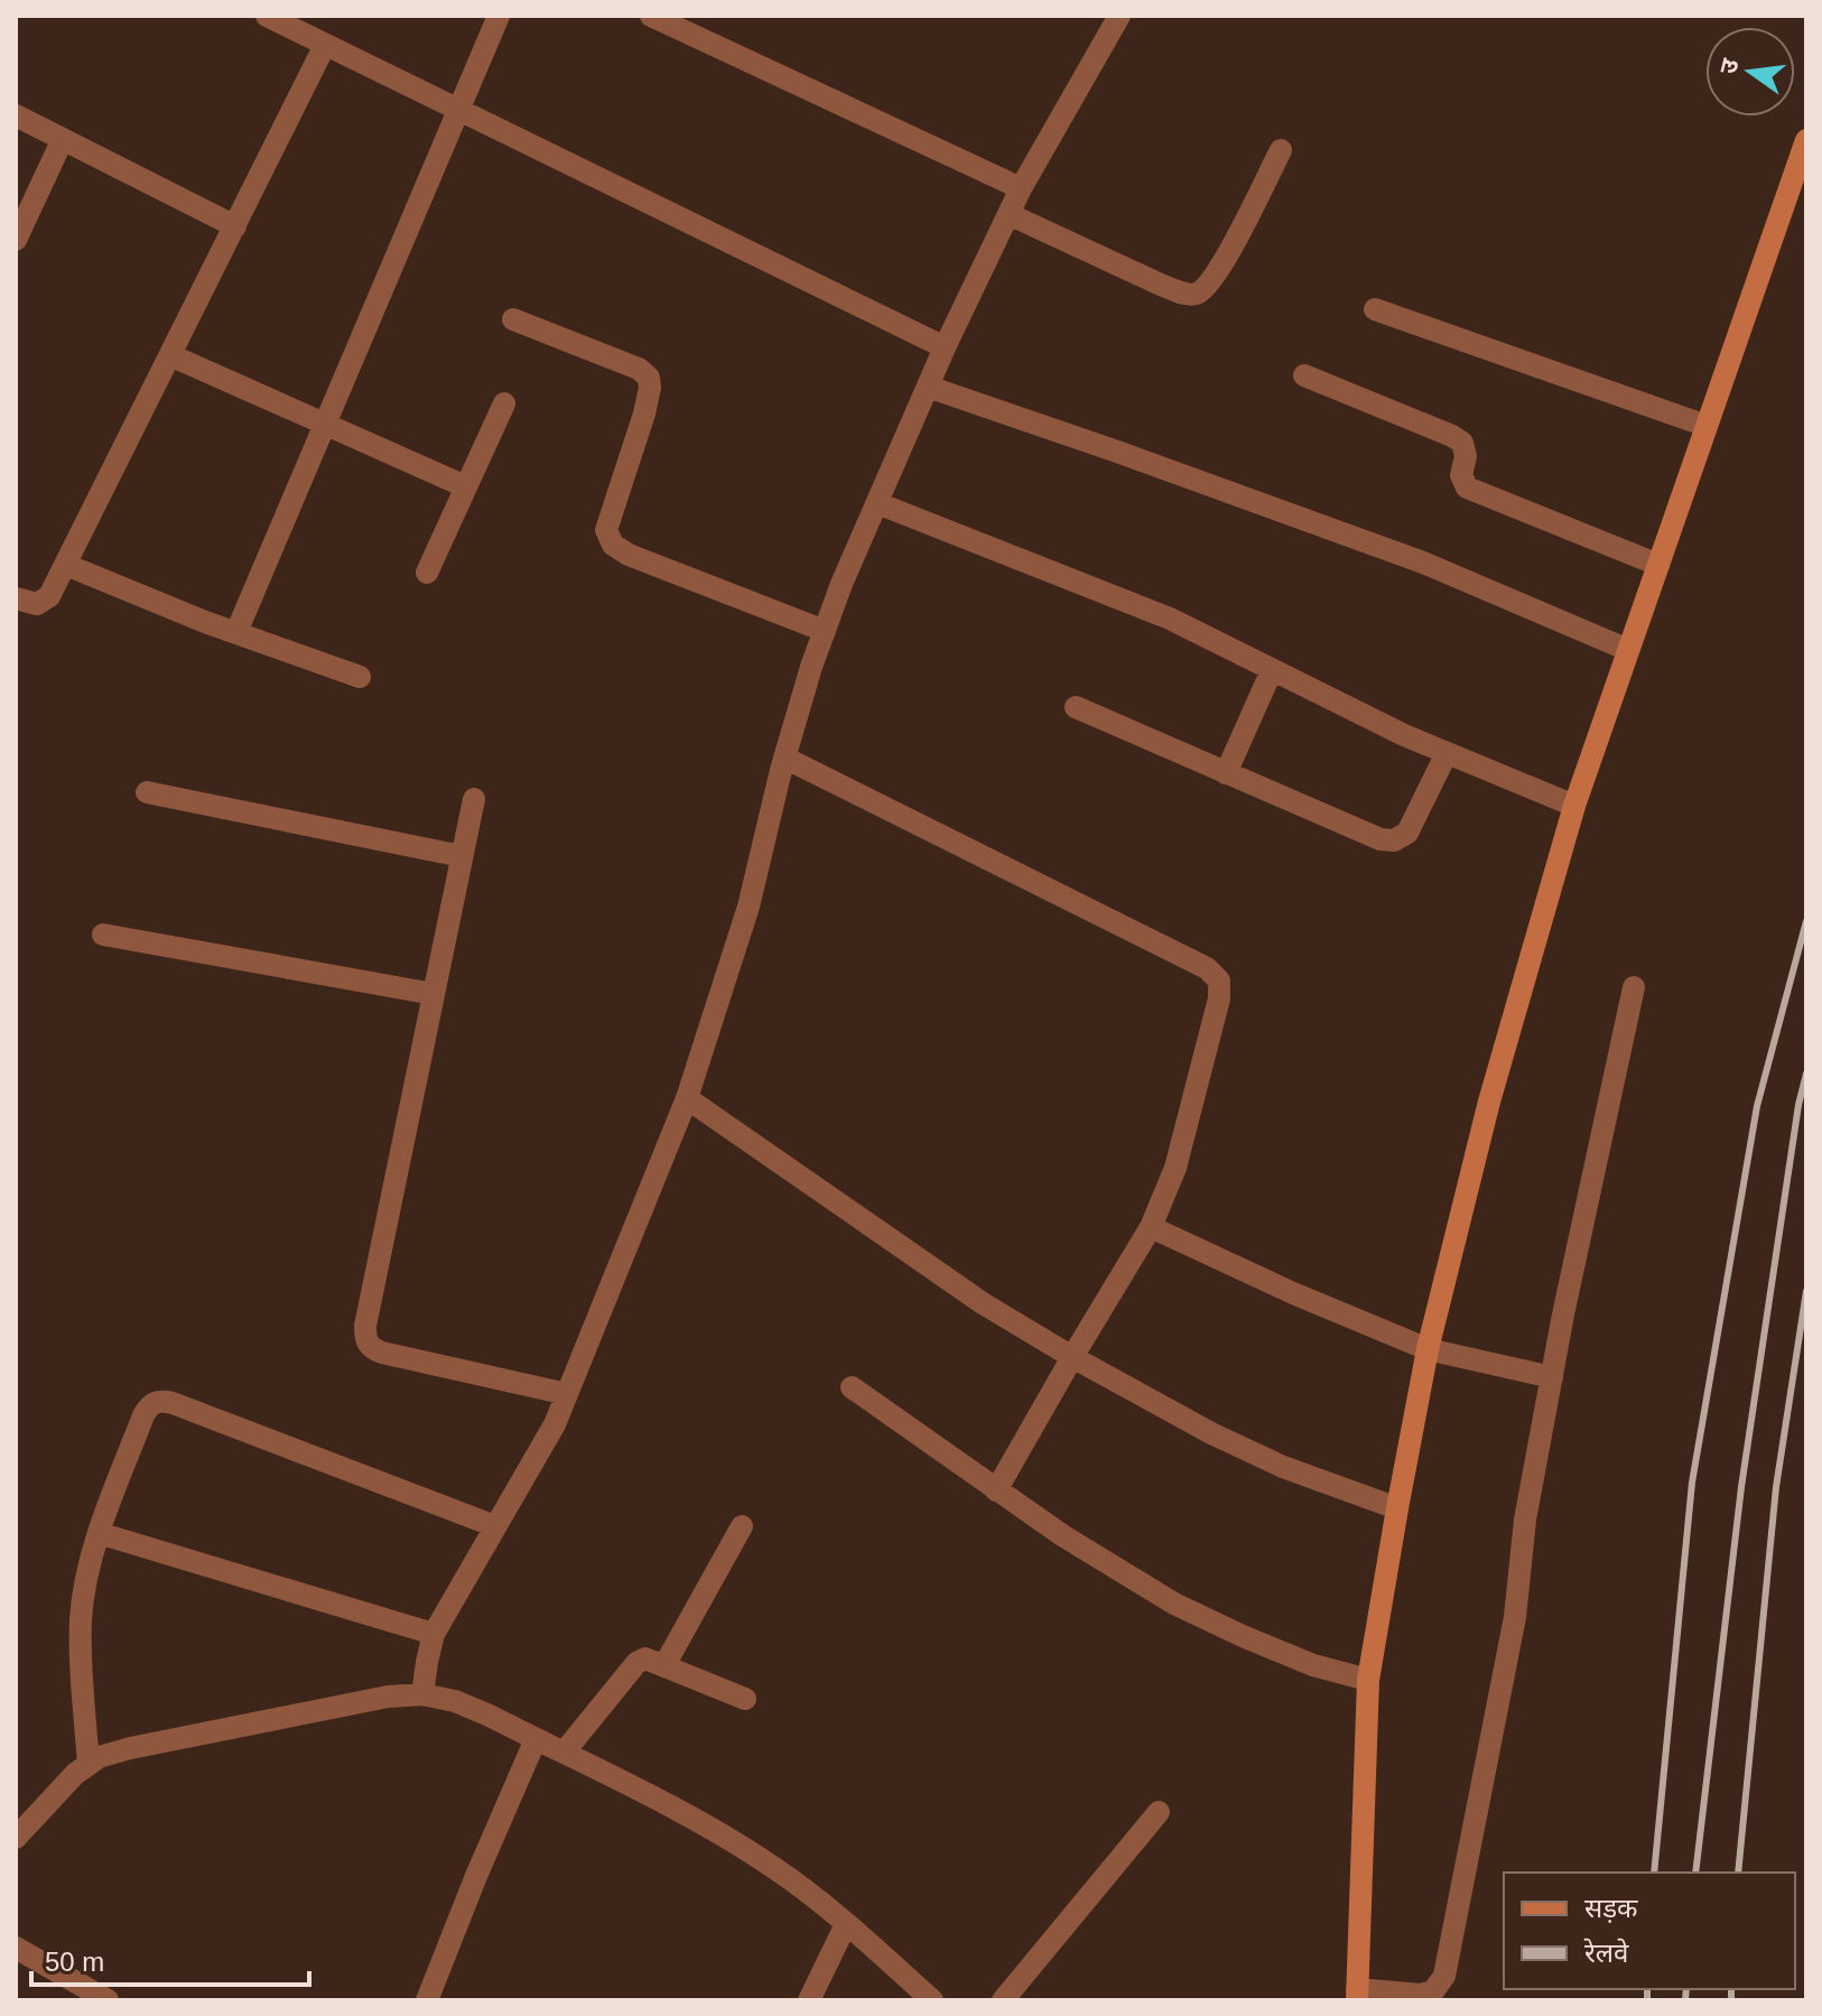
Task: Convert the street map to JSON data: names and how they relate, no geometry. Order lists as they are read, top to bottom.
{
  "legend": ["सड़क", "रेलवे"],
  "scale_bar": "50 m",
  "north": "left"
}
